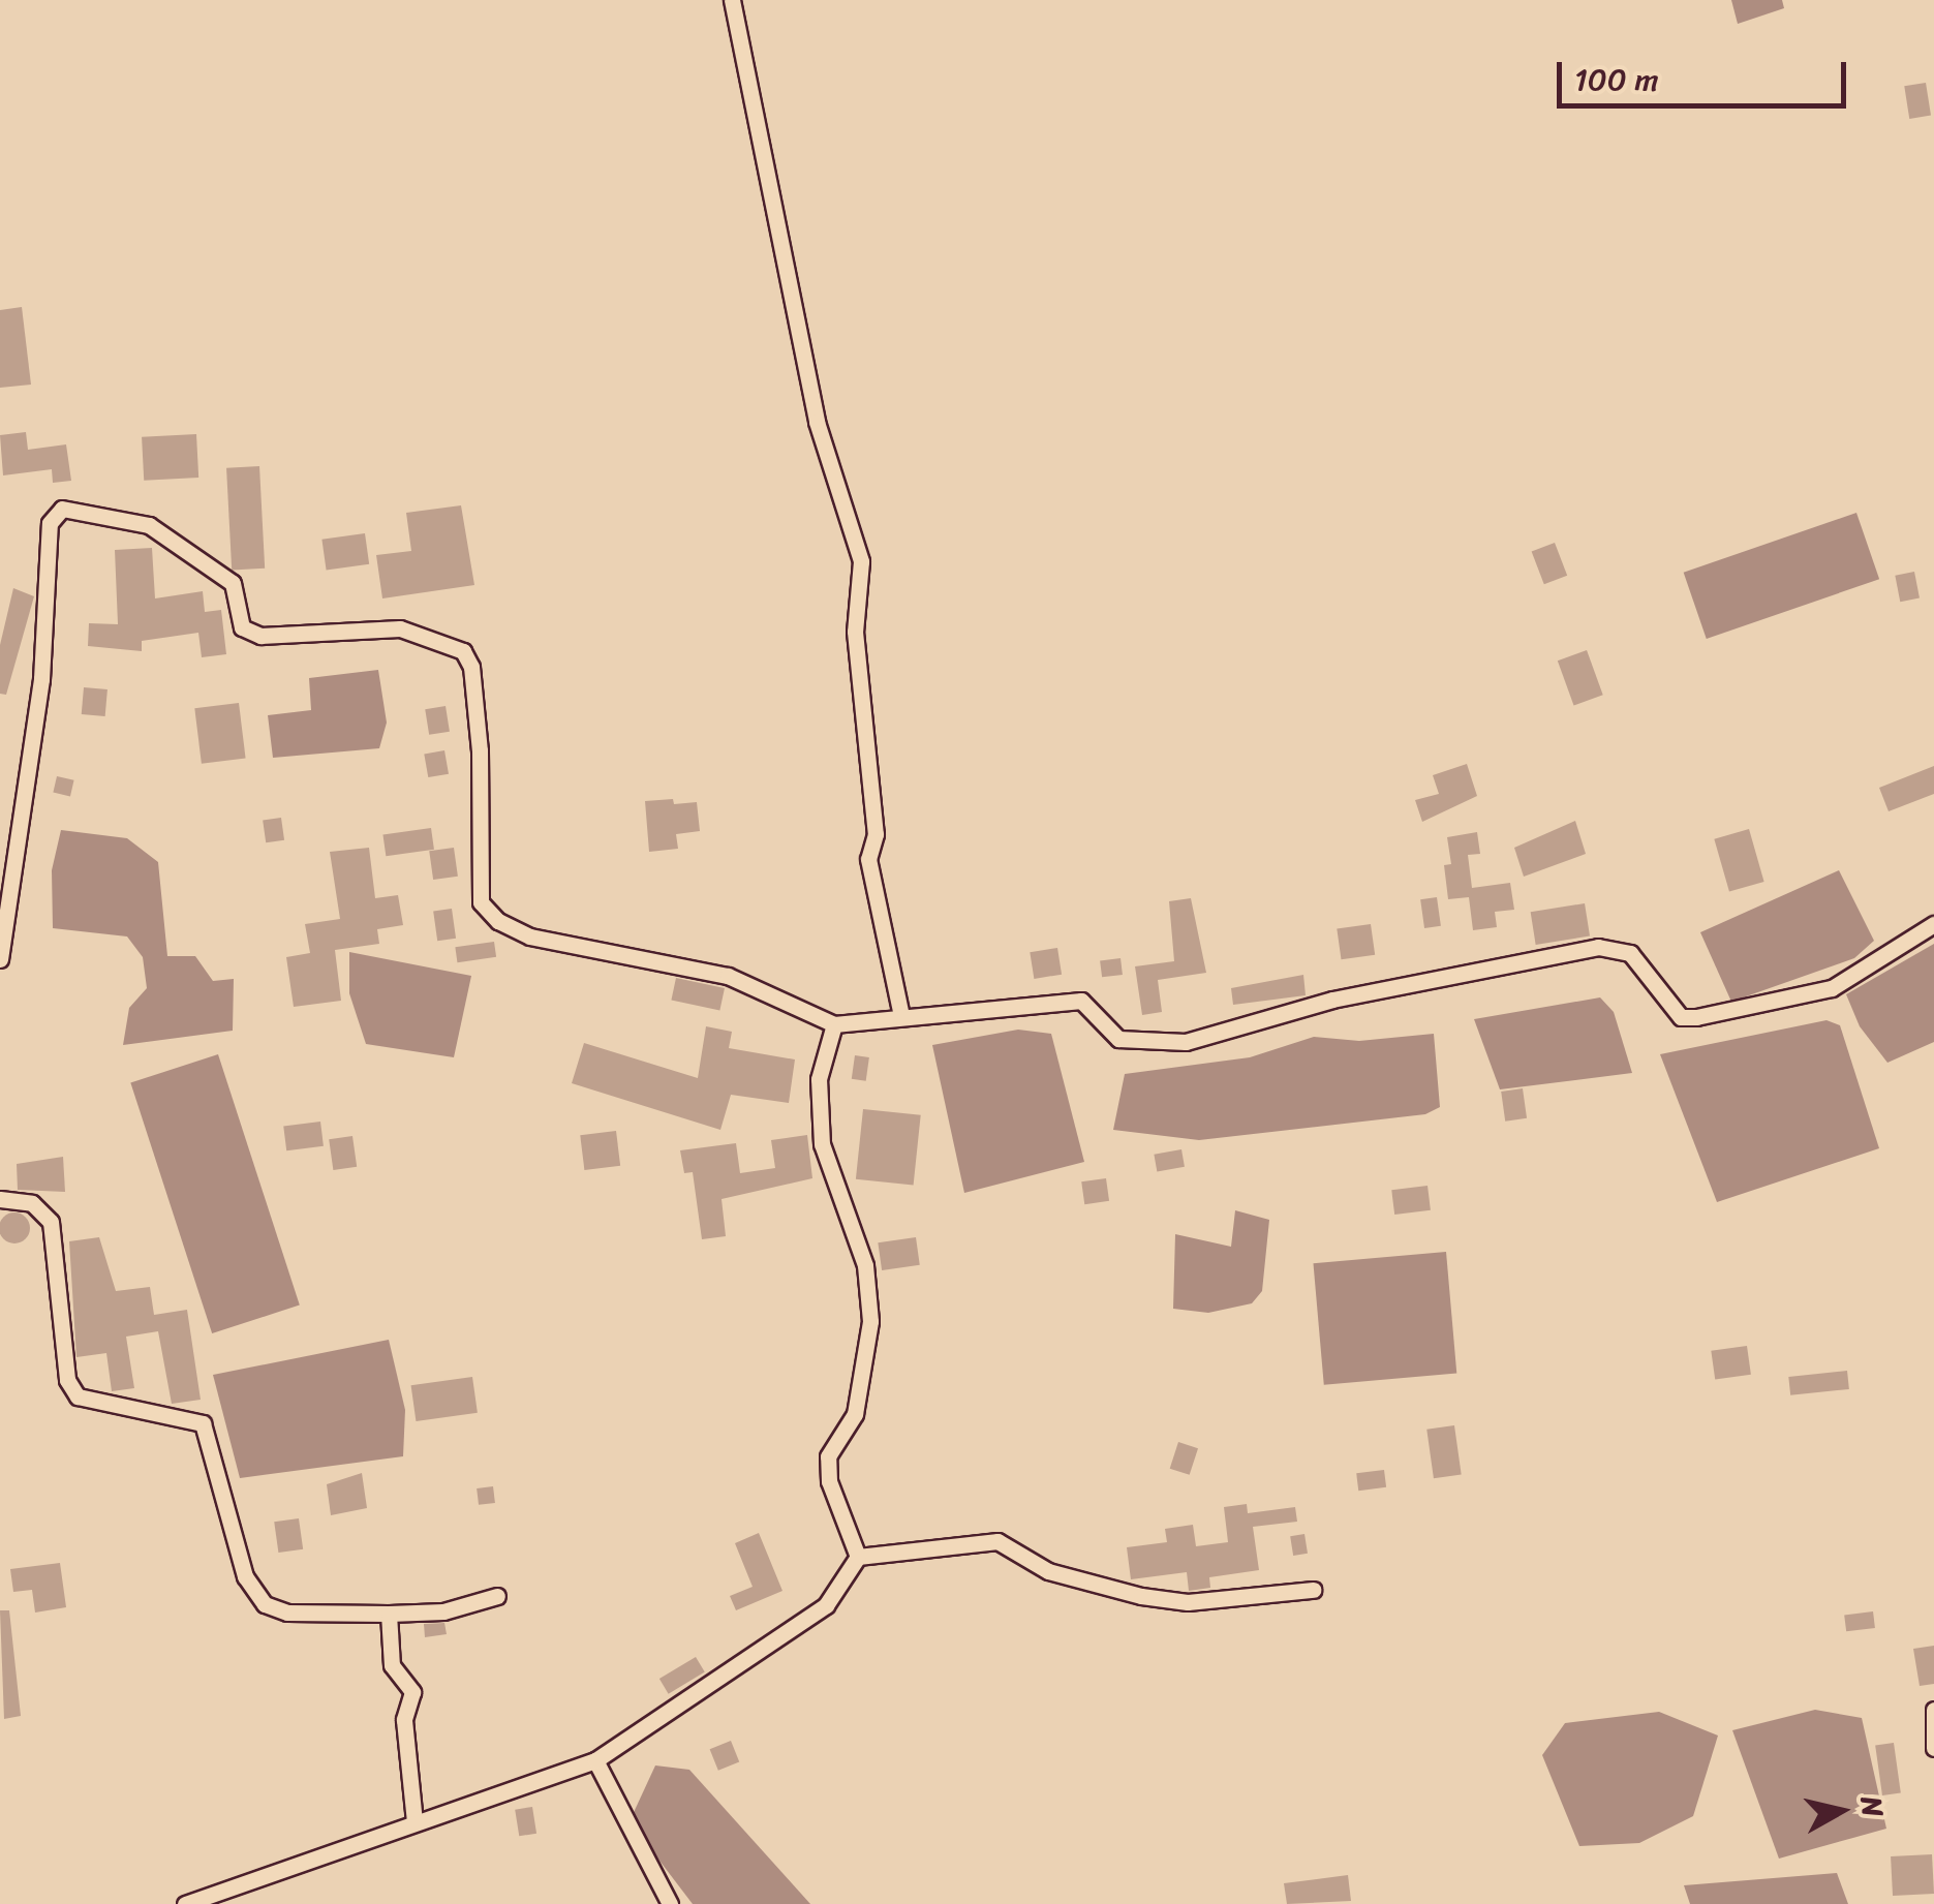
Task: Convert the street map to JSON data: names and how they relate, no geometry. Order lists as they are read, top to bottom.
{
  "scale_bar": "100 m",
  "north": "right"
}
